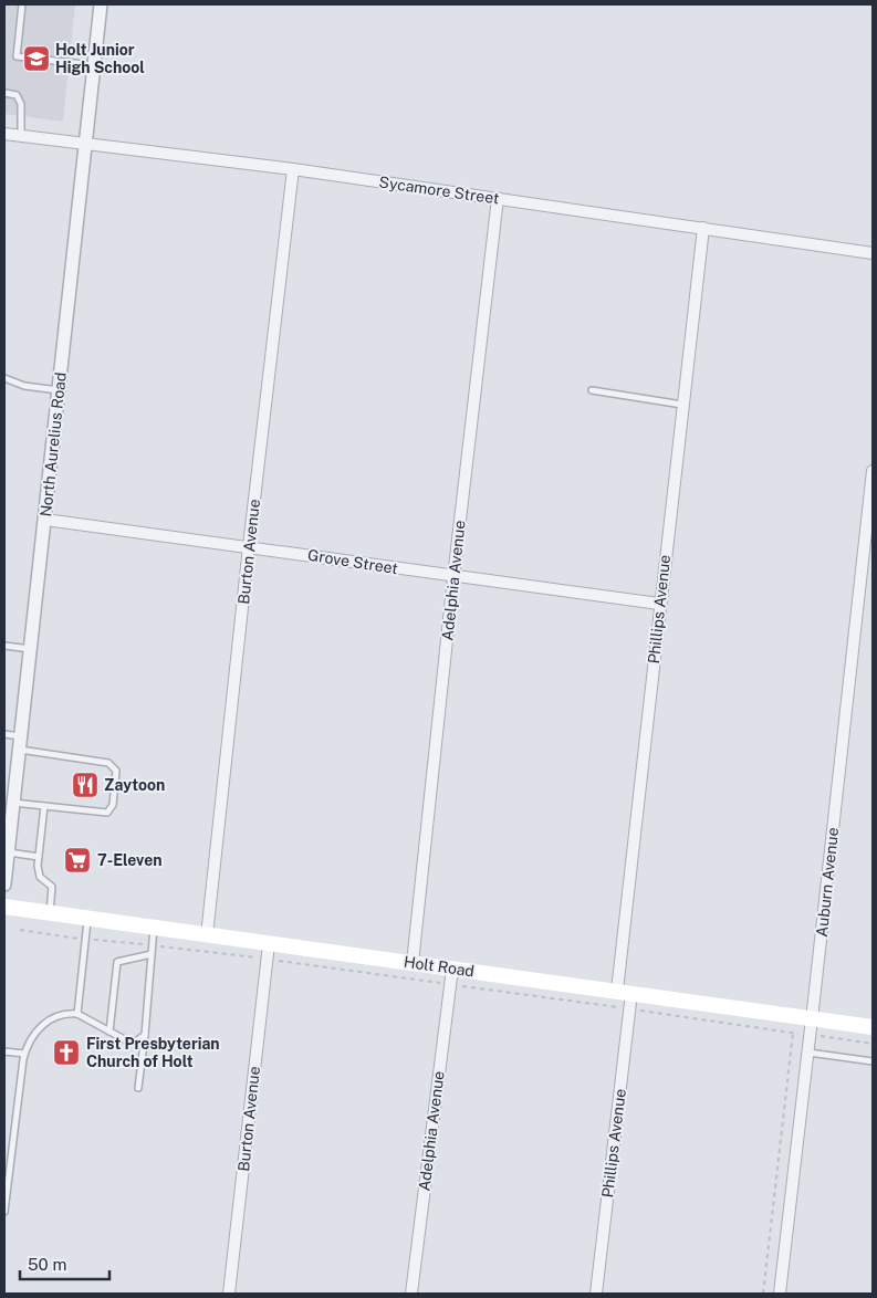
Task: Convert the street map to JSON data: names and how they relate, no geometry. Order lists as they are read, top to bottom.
{
  "streets": {
    "main road": ["Holt Road"],
    "street": [
      "Sycamore Street",
      "North Aurelius Road",
      "Burton Avenue",
      "Grove Street",
      "Adelphia Avenue",
      "Phillips Avenue",
      "Auburn Avenue"
    ]
  },
  "crossings": [
    ["Sycamore Street", "North Aurelius Road"],
    ["Sycamore Street", "Burton Avenue"],
    ["Sycamore Street", "Adelphia Avenue"],
    ["Sycamore Street", "Phillips Avenue"],
    ["North Aurelius Road", "Grove Street"],
    ["Burton Avenue", "Grove Street"],
    ["Burton Avenue", "Holt Road"],
    ["Grove Street", "Adelphia Avenue"],
    ["Grove Street", "Phillips Avenue"],
    ["Adelphia Avenue", "Holt Road"],
    ["Phillips Avenue", "Holt Road"],
    ["Auburn Avenue", "Holt Road"]
  ],
  "places": {
    "school or university": ["Holt Junior High School"],
    "restaurant": ["Zaytoon"],
    "supermarket": ["7-Eleven"],
    "church": ["First Presbyterian Church of Holt"]
  },
  "scale_bar": "50 m"
}
